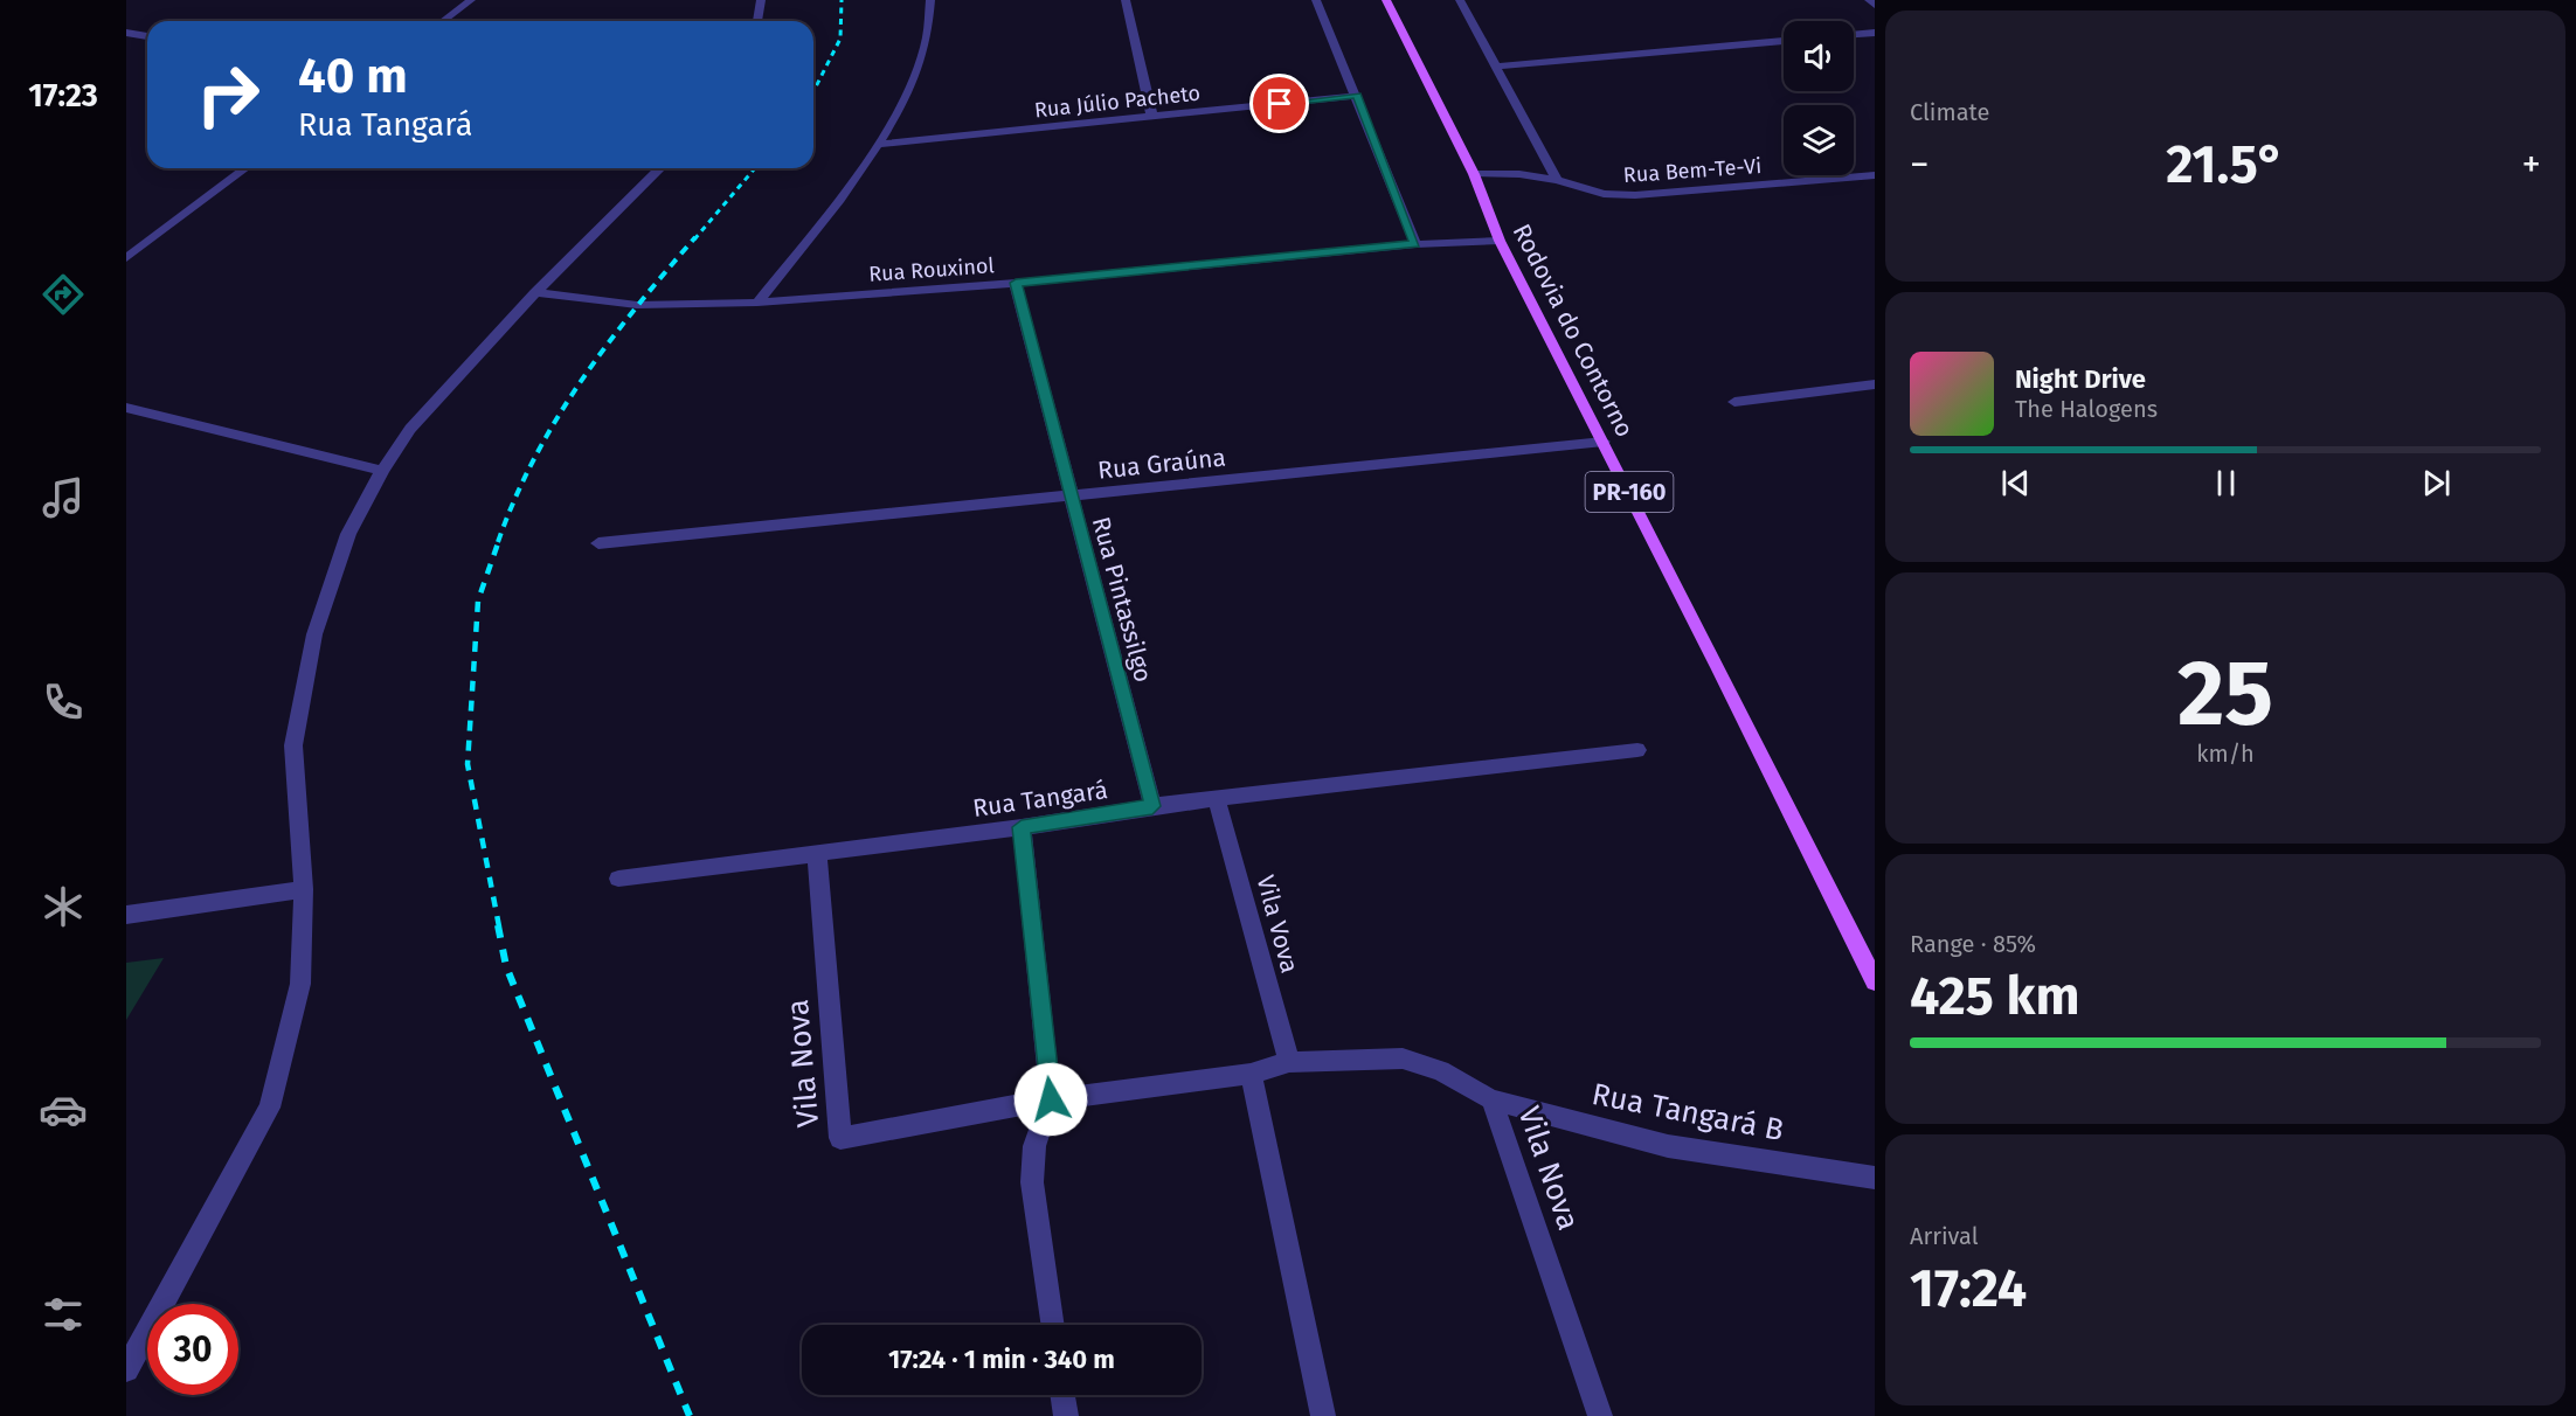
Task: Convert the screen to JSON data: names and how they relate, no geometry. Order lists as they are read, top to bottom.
{
  "streets": {
    "main road": ["Rodovia do Contorno", "PR-160"],
    "street": [
      "Rua Júlio Pacheto",
      "Rua Bem-Te-Vi",
      "Rua Rouxinol",
      "Rua Graúna",
      "Rua Pintassilgo",
      "Rua Tangará",
      "Vila Vova",
      "Vila Nova",
      "Rua Tangará B"
    ]
  },
  "crossings": [
    ["Rua Bem-Te-Vi", "Rodovia do Contorno"],
    ["Rua Rouxinol", "Rodovia do Contorno"],
    ["Rua Rouxinol", "Rua Pintassilgo"],
    ["Rodovia do Contorno", "Rua Graúna"],
    ["Rua Graúna", "Rua Pintassilgo"],
    ["Rua Pintassilgo", "Rua Tangará"],
    ["Rua Tangará", "Vila Vova"],
    ["Rua Tangará", "Vila Nova"],
    ["Vila Vova", "Vila Nova"],
    ["Vila Nova", "Rua Tangará B"]
  ],
  "page": {
    "tabs": "17:23",
    "tile": [
      "Climate",
      ["25", "km/h"],
      ["Range · 85%", "425 km"],
      ["Arrival", "17:24"]
    ],
    "turn": ["40 m", "Rua Tangará"],
    "heat": ["−", "21.5°", "+"],
    "song": ["Night Drive", "The Halogens"],
    "limit": "30",
    "trip": "17:24 · 1 min · 340 m"
  }
}
